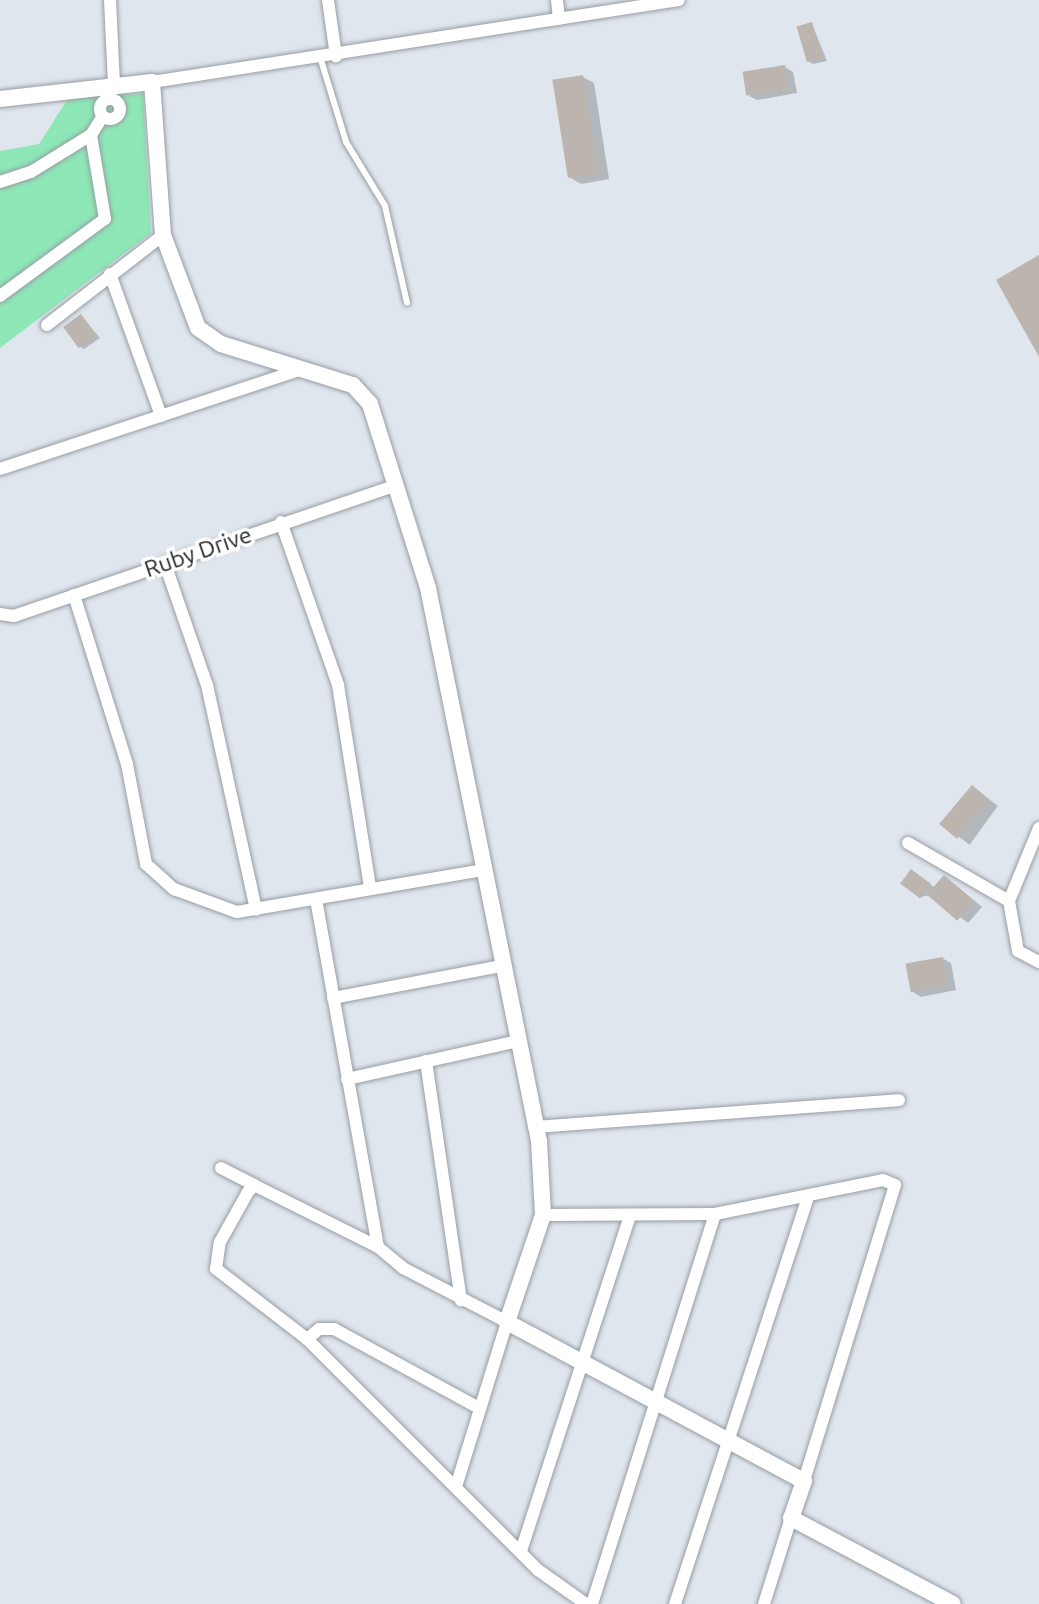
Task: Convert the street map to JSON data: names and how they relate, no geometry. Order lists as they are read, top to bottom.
{
  "streets": {
    "street": ["Ruby Drive"]
  }
}
